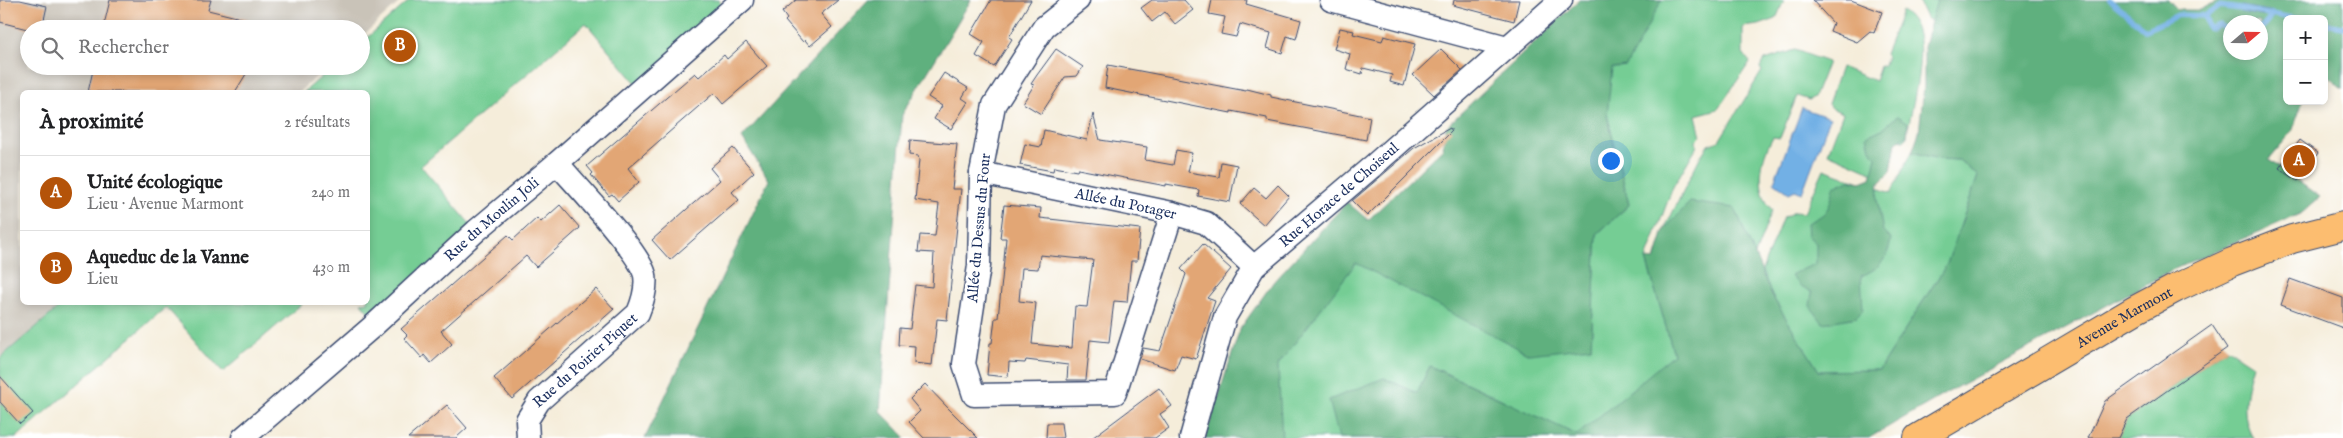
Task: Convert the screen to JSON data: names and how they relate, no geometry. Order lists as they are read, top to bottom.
{
  "streets": {
    "main road": ["Avenue Marmont"],
    "street": [
      "Rue Horace de Choiseul",
      "Allée du Potager",
      "Rue du Moulin Joli",
      "Allée du Dessus du Four",
      "Rue du Poirier Piquet"
    ]
  },
  "crossings": [
    ["Rue Horace de Choiseul", "Allée du Potager"],
    ["Allée du Potager", "Allée du Dessus du Four"],
    ["Rue du Moulin Joli", "Rue du Poirier Piquet"]
  ],
  "north": "right",
  "page": {
    "map_buttons": ["+", "−"],
    "search": "Rechercher",
    "pins": ["B", "A"],
    "heading": ["À proximité", "2 résultats"],
    "list": [
      {
        "mark": "A",
        "name": "Unité écologique",
        "note": "Lieu · Avenue Marmont",
        "value": "240 m"
      },
      {
        "mark": "B",
        "name": "Aqueduc de la Vanne",
        "note": "Lieu",
        "value": "430 m"
      }
    ]
  }
}
